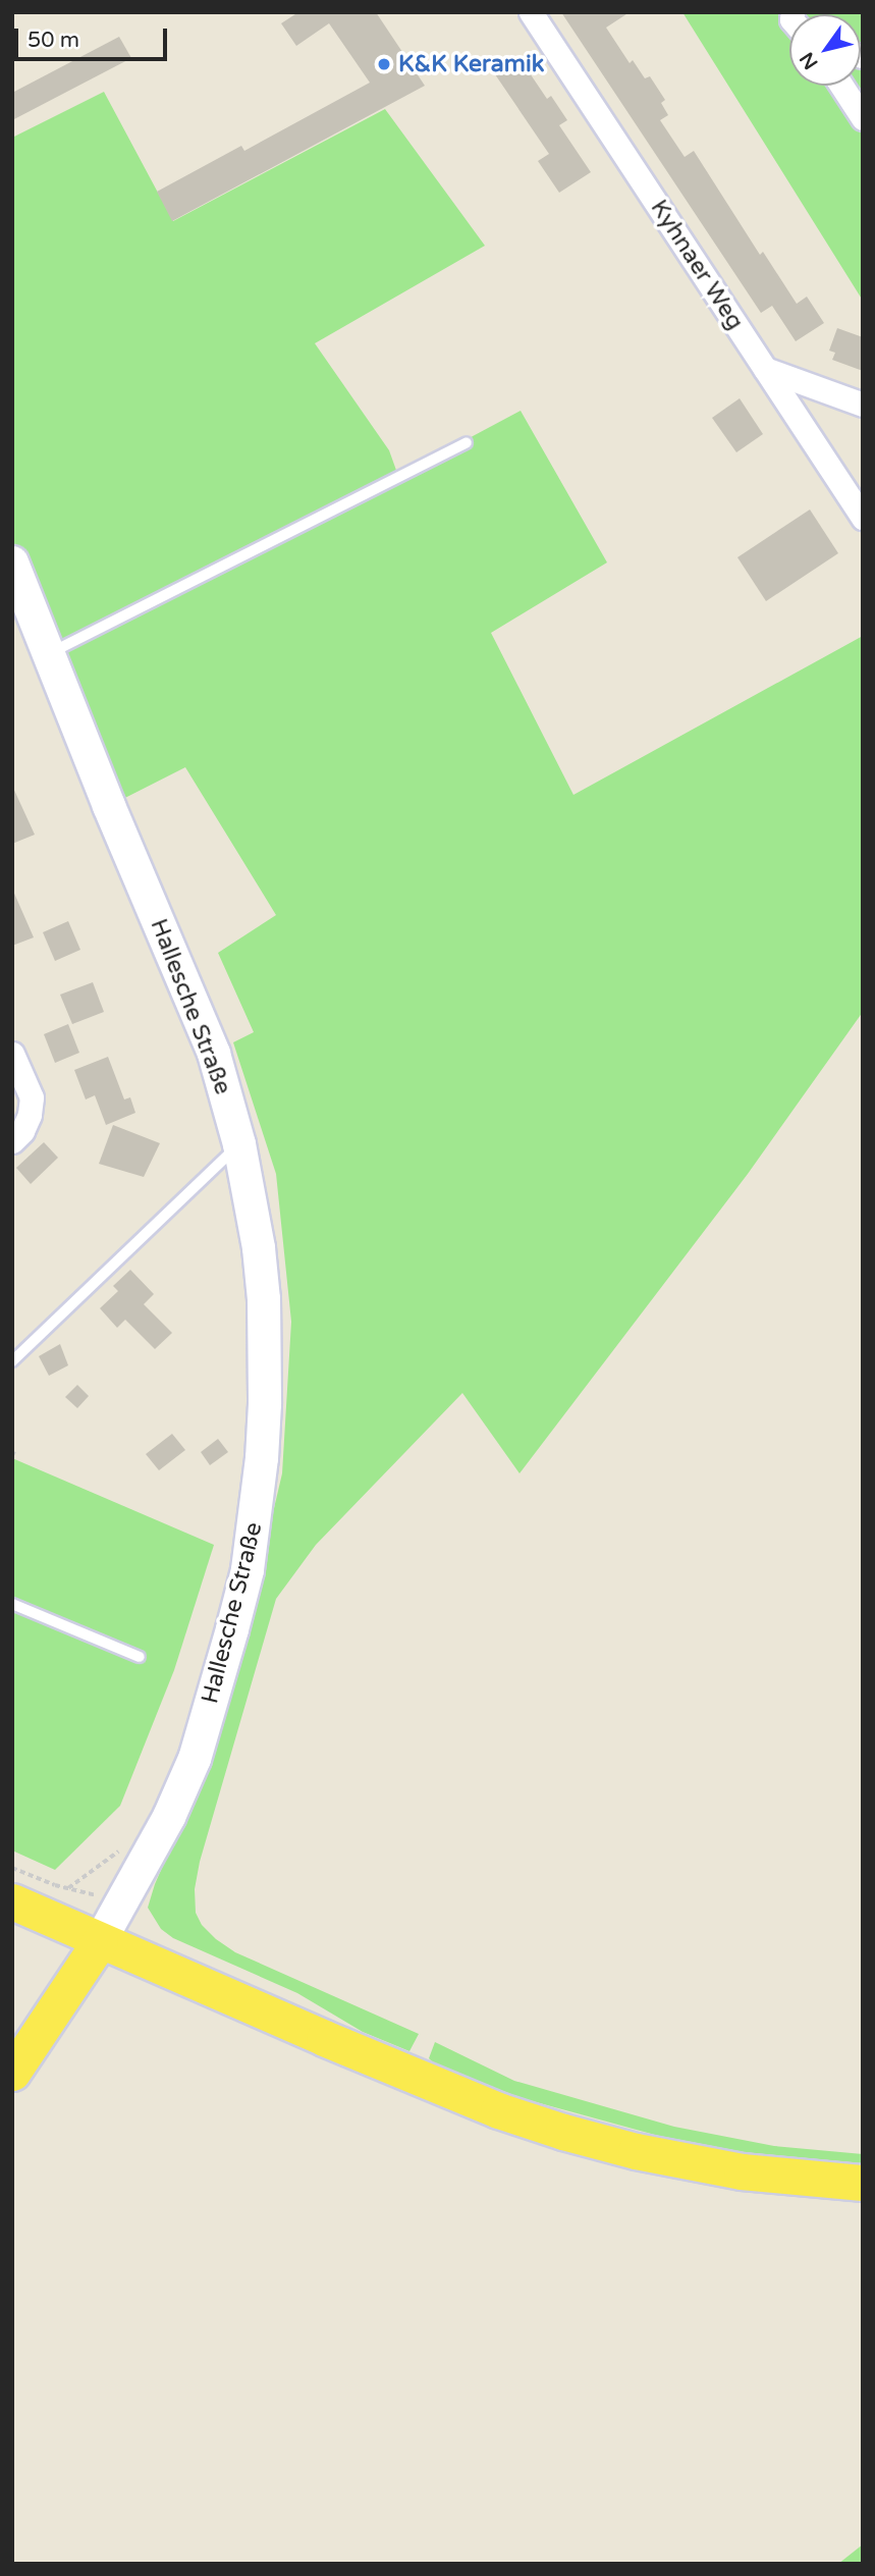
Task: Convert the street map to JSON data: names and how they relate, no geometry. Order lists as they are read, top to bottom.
{
  "streets": {
    "street": ["Kyhnaer Weg", "Hallesche Straße"]
  },
  "places": ["K&K Keramik"],
  "scale_bar": "50 m",
  "north": "bottom left"
}
